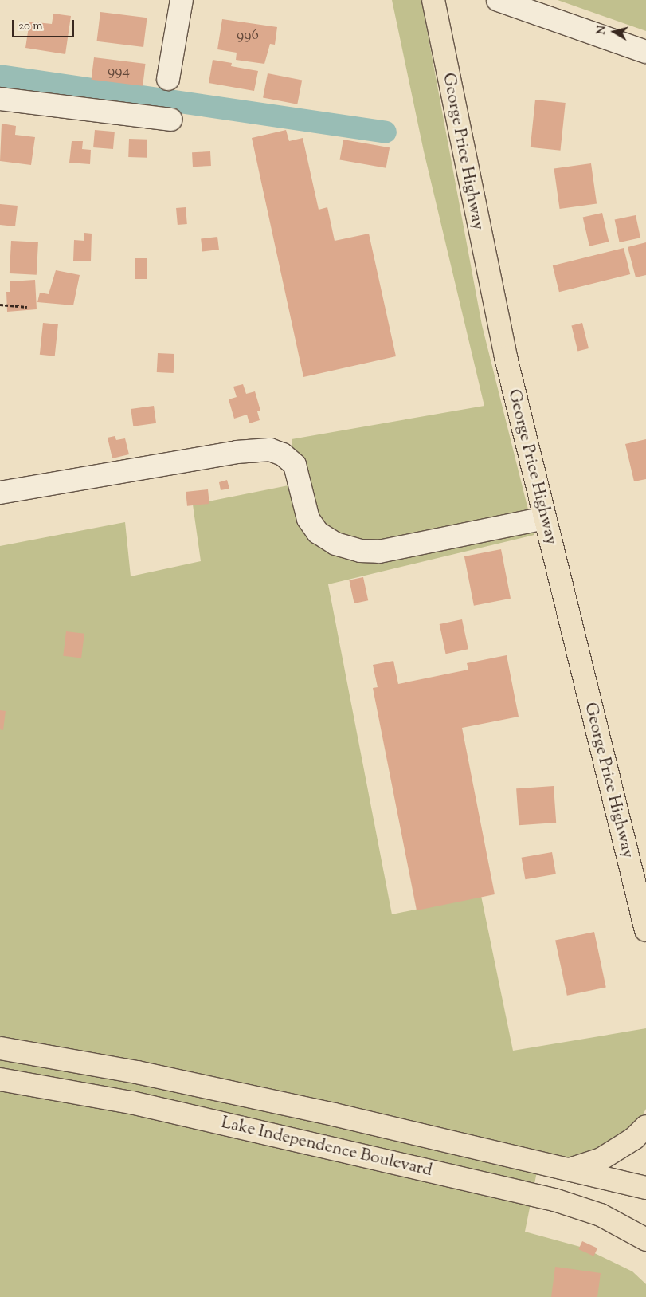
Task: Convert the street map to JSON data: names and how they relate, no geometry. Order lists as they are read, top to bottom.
{
  "streets": {
    "main road": ["George Price Highway", "Lake Independence Boulevard"]
  },
  "house_numbers": ["996", "994"],
  "scale_bar": "20 m",
  "north": "left"
}
